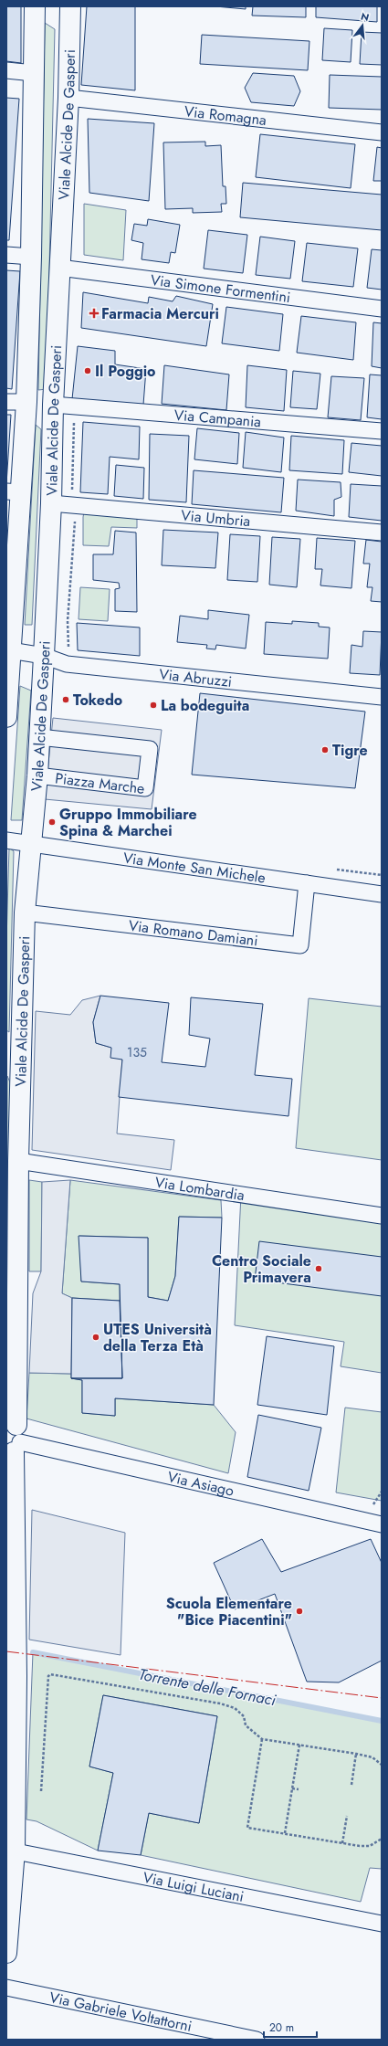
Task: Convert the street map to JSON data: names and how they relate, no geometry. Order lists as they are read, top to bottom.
{
  "streets": {
    "street": [
      "Via Romagna",
      "Viale Alcide De Gasperi",
      "Via Simone Formentini",
      "Via Campania",
      "Via Umbria",
      "Via Abruzzi",
      "Piazza Marche",
      "Via Monte San Michele",
      "Via Romano Damiani",
      "Via Lombardia",
      "Via Asiago",
      "Via Luigi Luciani",
      "Via Gabriele Voltattorni"
    ]
  },
  "crossings": [
    ["Via Romagna", "Viale Alcide De Gasperi"],
    ["Viale Alcide De Gasperi", "Via Simone Formentini"],
    ["Viale Alcide De Gasperi", "Via Campania"],
    ["Viale Alcide De Gasperi", "Via Umbria"],
    ["Viale Alcide De Gasperi", "Via Abruzzi"],
    ["Viale Alcide De Gasperi", "Piazza Marche"],
    ["Viale Alcide De Gasperi", "Via Monte San Michele"],
    ["Viale Alcide De Gasperi", "Via Romano Damiani"],
    ["Viale Alcide De Gasperi", "Via Lombardia"],
    ["Viale Alcide De Gasperi", "Via Asiago"],
    ["Viale Alcide De Gasperi", "Via Luigi Luciani"],
    ["Via Monte San Michele", "Via Romano Damiani"]
  ],
  "water": ["Torrente delle Fornaci"],
  "places": {
    "health": ["Farmacia Mercuri"],
    "other": [
      "Il Poggio",
      "Tokedo",
      "La bodeguita",
      "Tigre",
      "Gruppo Immobiliare Spina & Marchei",
      "Centro Sociale Primavera",
      "UTES Università della Terza Età",
      "Scuola Elementare \"Bice Piacentini\""
    ]
  },
  "house_numbers": ["135"],
  "scale_bar": "20 m",
  "north": "top"
}
